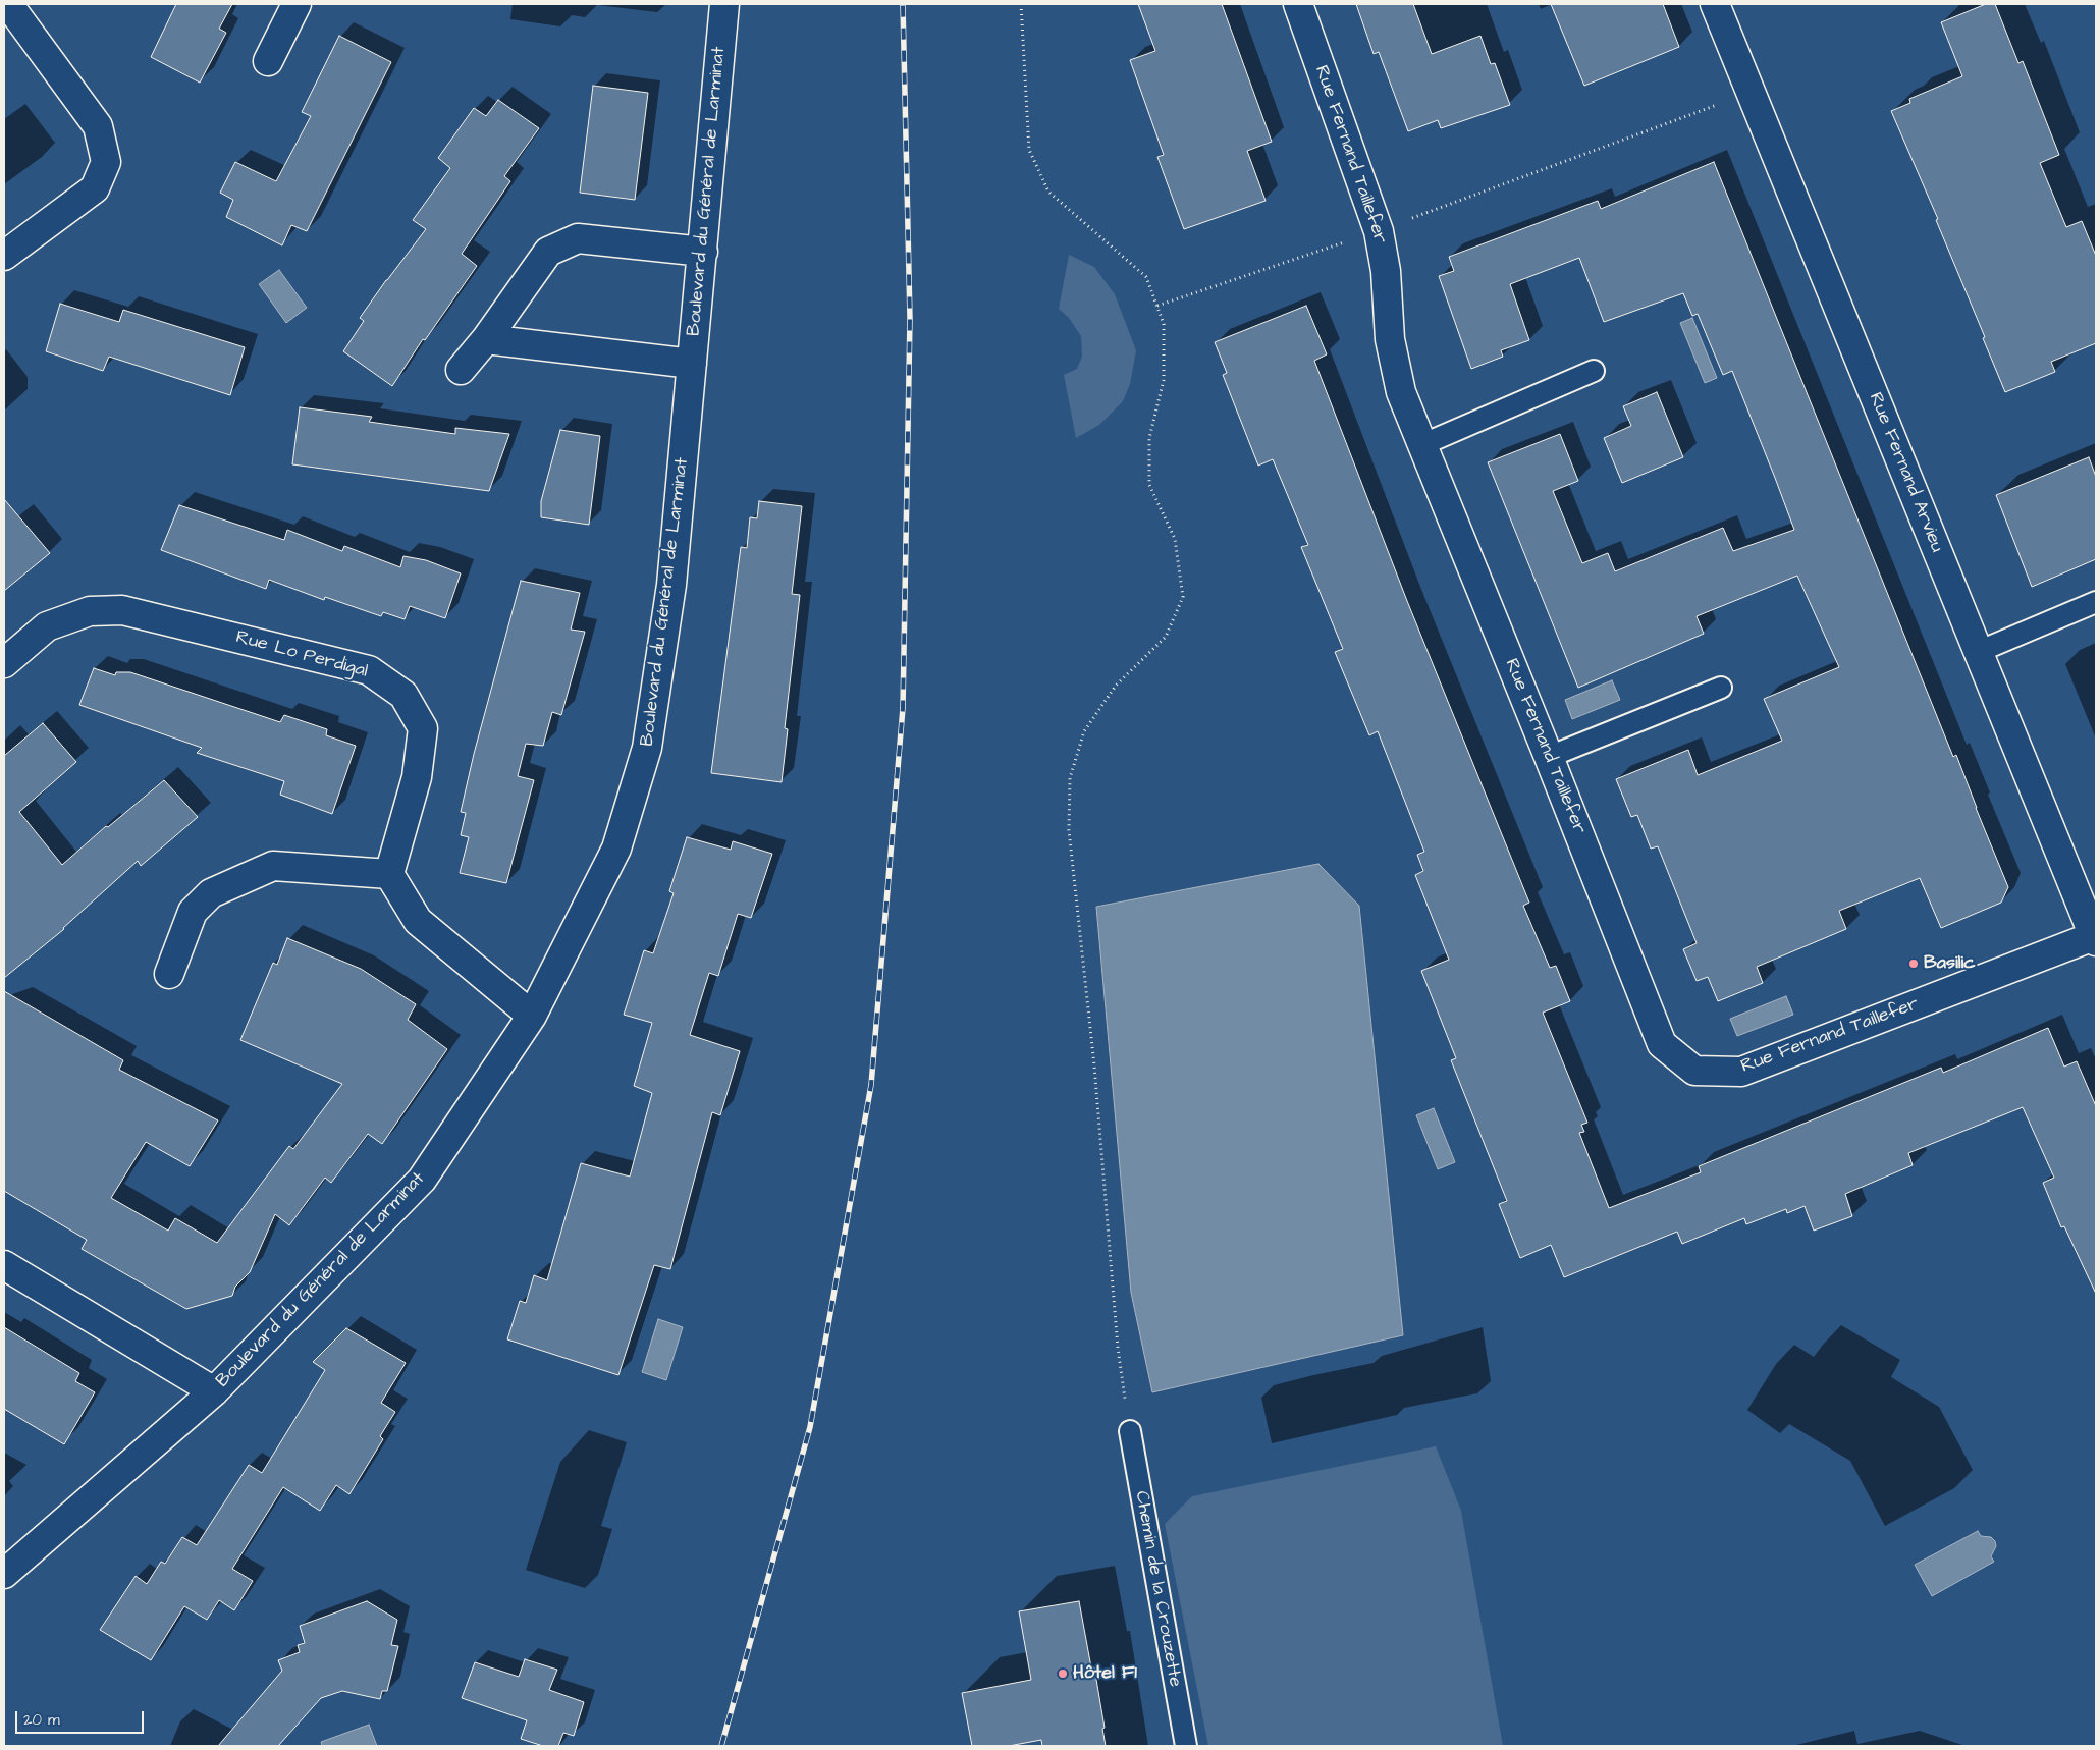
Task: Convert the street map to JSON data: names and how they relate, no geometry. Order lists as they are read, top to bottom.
{
  "streets": {
    "street": [
      "Rue Fernand Taillefer",
      "Boulevard du Général de Larminat",
      "Rue Fernand Arvieu",
      "Rue Lo Perdigal"
    ],
    "lane": ["Chemin de la Crouzette"]
  },
  "crossings": [
    ["Rue Fernand Taillefer", "Rue Fernand Arvieu"]
  ],
  "places": ["Basilic", "Hôtel F1"],
  "scale_bar": "20 m"
}
